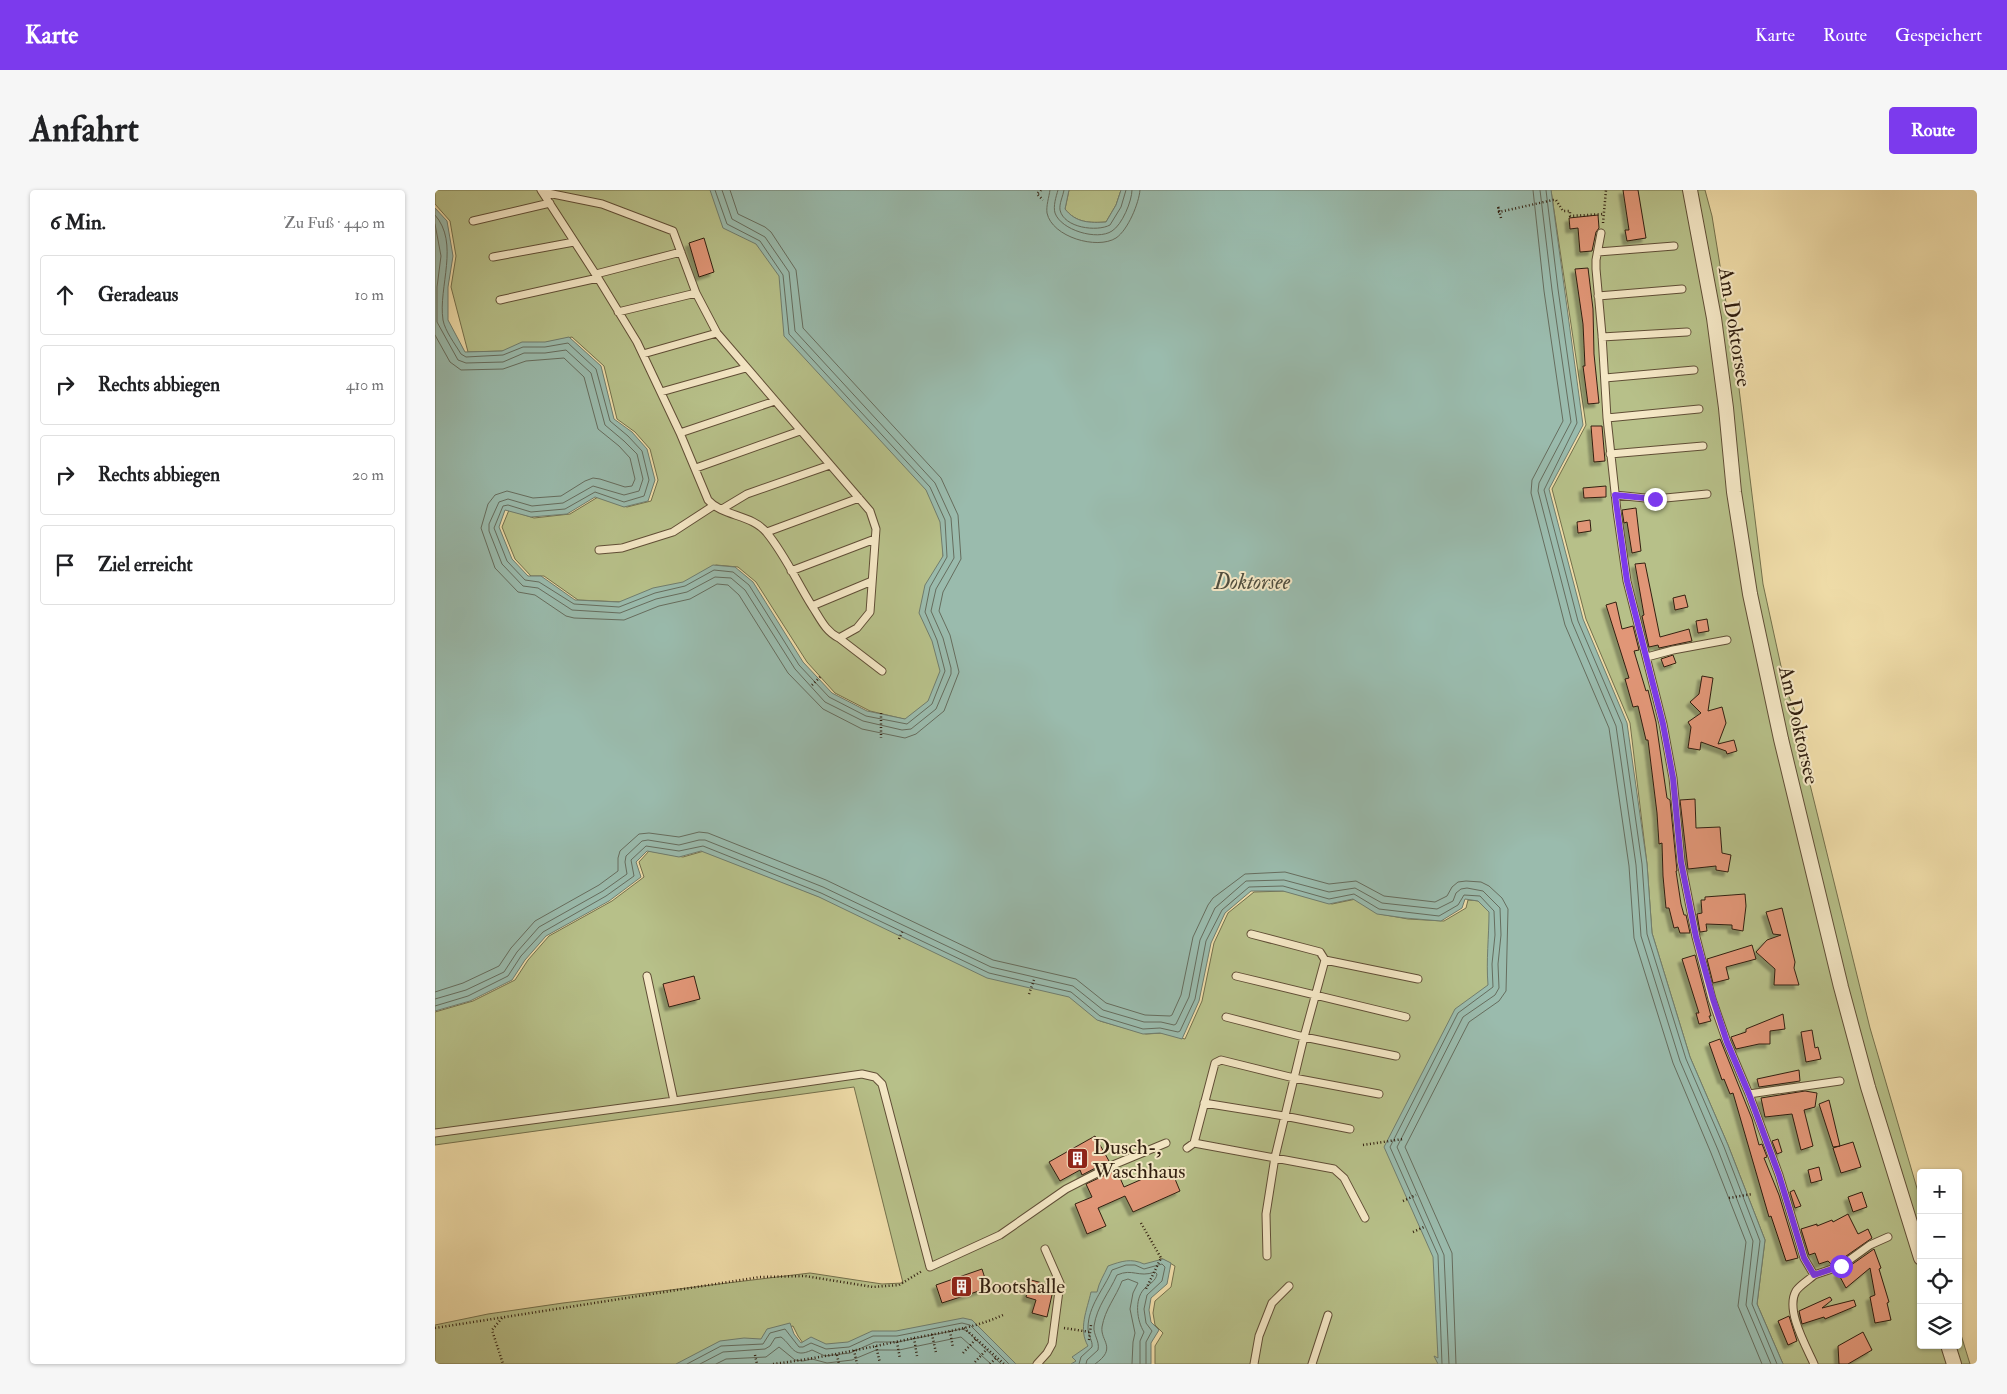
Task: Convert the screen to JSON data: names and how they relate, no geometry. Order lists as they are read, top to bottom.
{
  "streets": {
    "street": ["Am Doktorsee"]
  },
  "water": ["Doktorsee"],
  "places": {
    "building": ["Dusch-, Waschhaus", "Bootshalle"]
  },
  "page": {
    "header": "Karte",
    "nav": ["Karte", "Route", "Gespeichert"],
    "buttons": "Route",
    "title": "Anfahrt",
    "heading": ["6 Min.", "Zu Fuß · 440 m"],
    "list": [
      ["Geradeaus", "10 m"],
      ["Rechts abbiegen", "410 m"],
      ["Rechts abbiegen", "20 m"],
      "Ziel erreicht"
    ],
    "map_buttons": ["+", "−"]
  }
}
